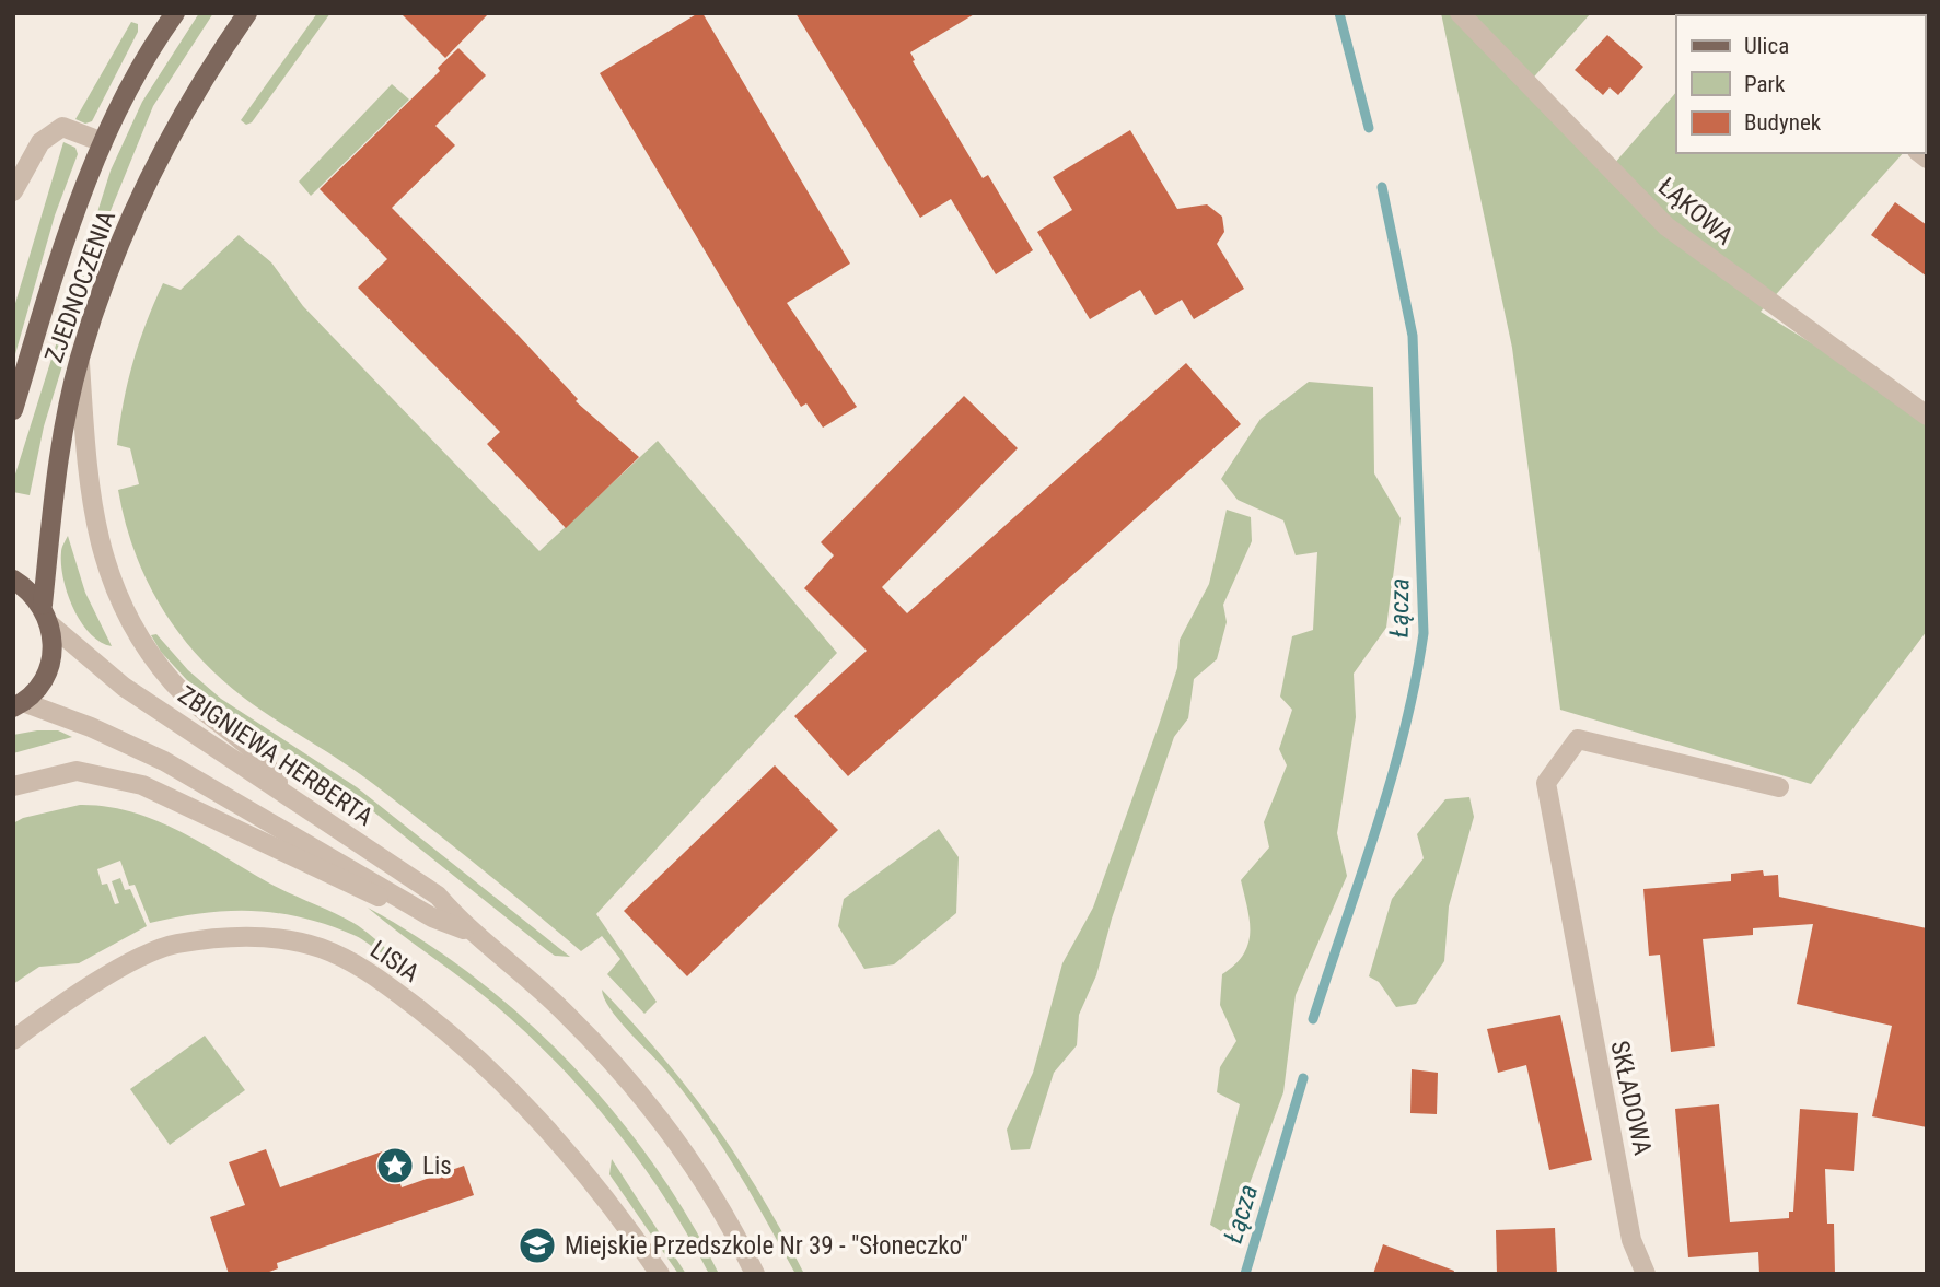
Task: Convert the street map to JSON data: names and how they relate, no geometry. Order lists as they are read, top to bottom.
{
  "streets": {
    "main road": ["ZJEDNOCZENIA"],
    "street": [
      "ŁĄKOWA",
      "ZBIGNIEWA HERBERTA",
      "LISIA",
      "SKŁADOWA"
    ]
  },
  "water": ["Łącza"],
  "places": {
    "place": ["Lis"],
    "school or university": ["Miejskie Przedszkole Nr 39 - \"Słoneczko\""]
  },
  "legend": ["Ulica", "Park", "Budynek"]
}
